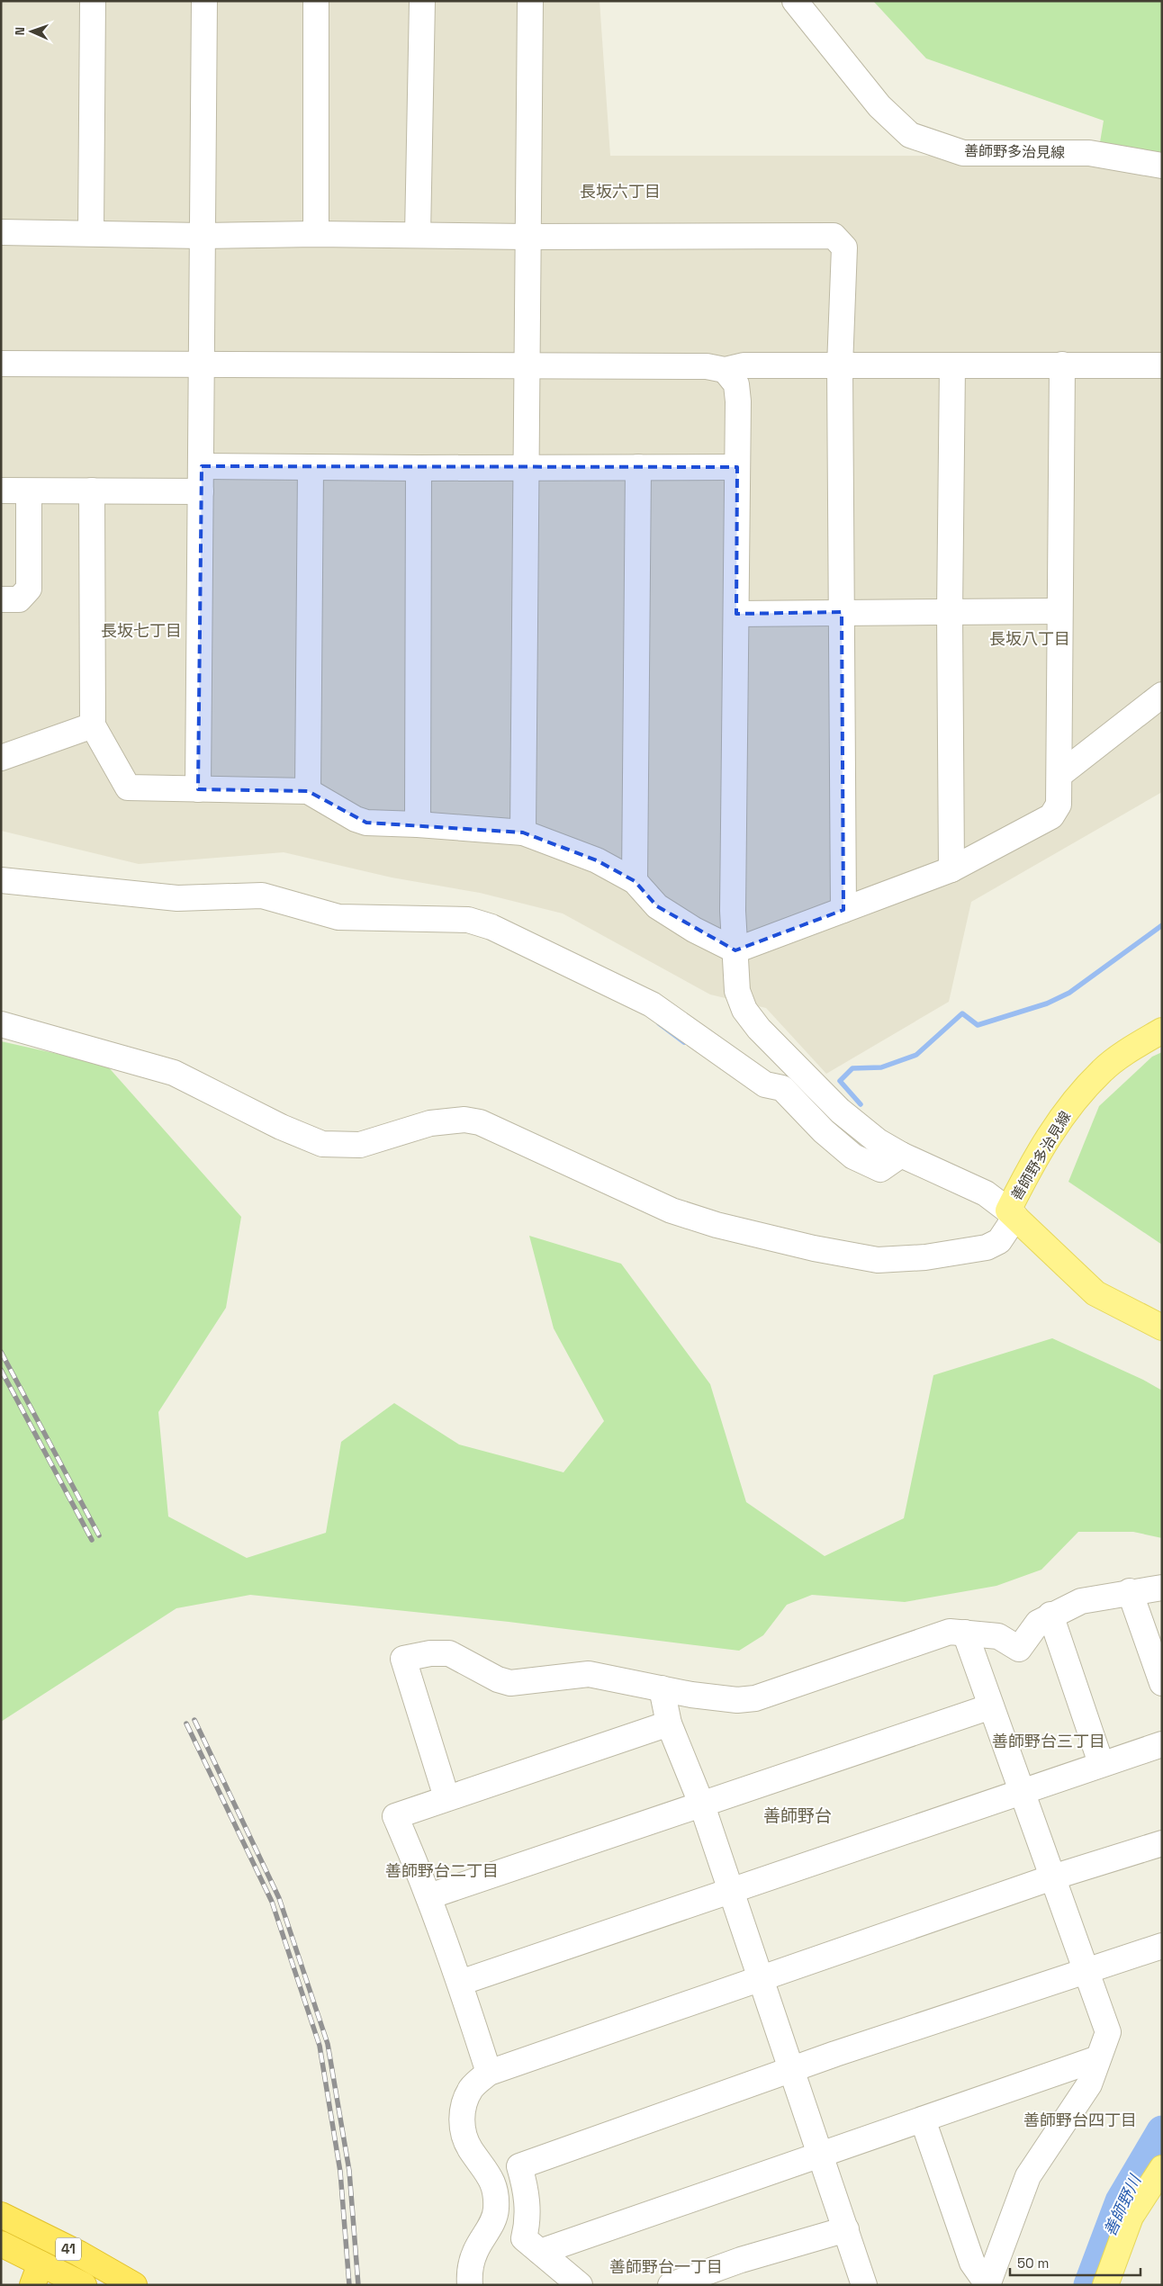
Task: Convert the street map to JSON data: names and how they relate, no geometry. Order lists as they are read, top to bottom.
{
  "streets": {
    "highway": ["41"],
    "main road": ["善師野多治見線"]
  },
  "districts": [
    "長坂六丁目",
    "長坂七丁目",
    "長坂八丁目",
    "善師野台三丁目",
    "善師野台",
    "善師野台二丁目",
    "善師野台四丁目",
    "善師野台一丁目"
  ],
  "water": ["善師野川"],
  "scale_bar": "50 m",
  "north": "left"
}
